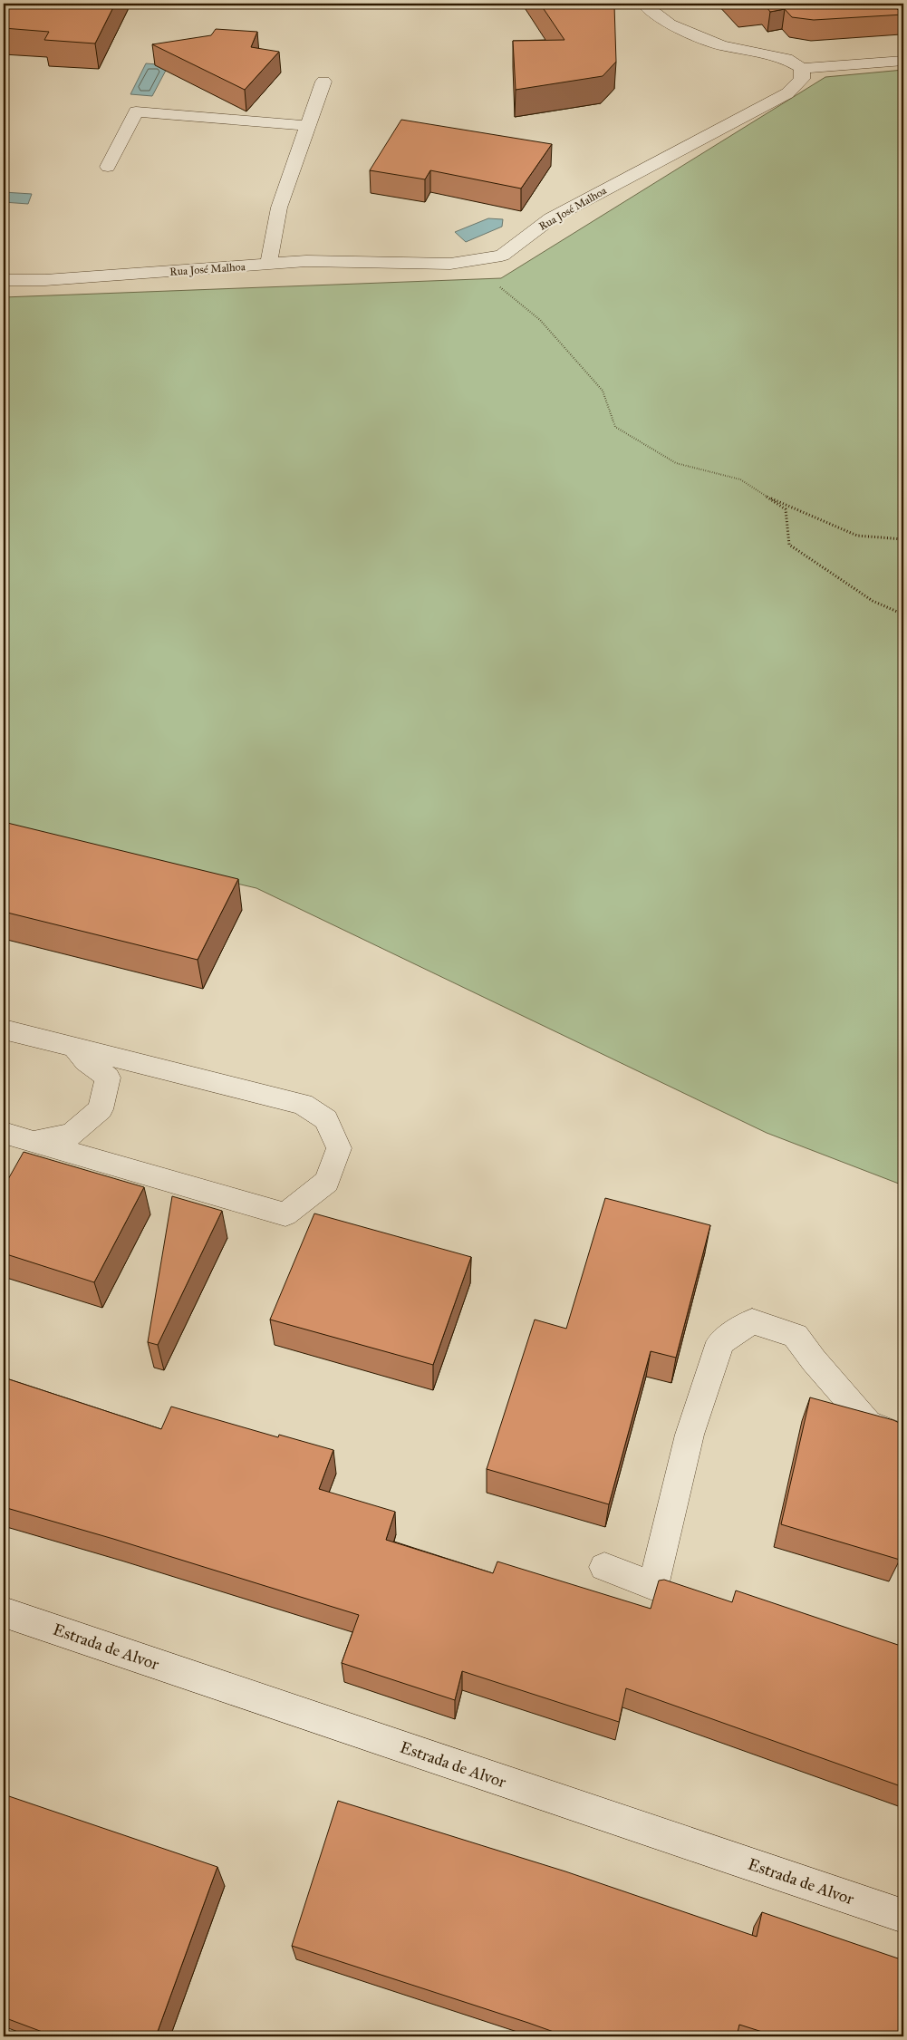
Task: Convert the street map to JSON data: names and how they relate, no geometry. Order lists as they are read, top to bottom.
{
  "streets": {
    "street": ["Rua José Malhoa", "Estrada de Alvor"]
  }
}
